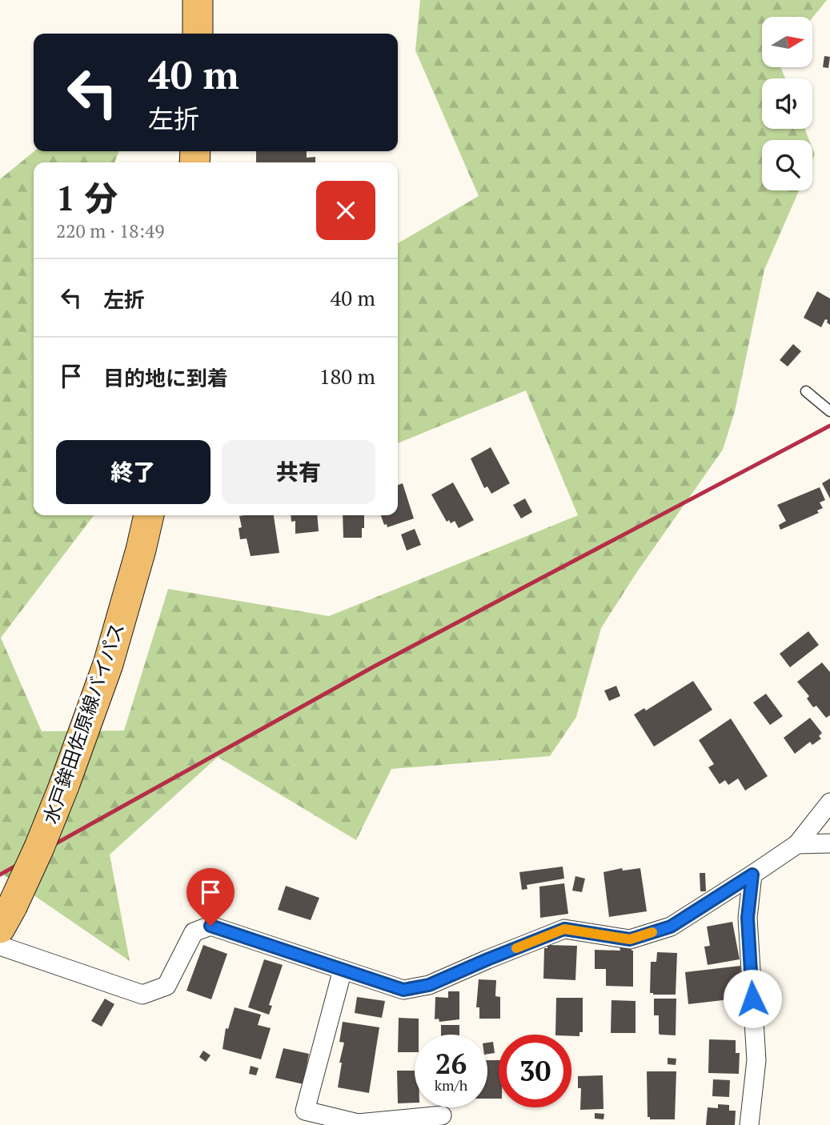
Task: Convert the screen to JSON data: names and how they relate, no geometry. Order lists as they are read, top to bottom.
{
  "streets": {
    "main road": ["水戸鉾田佐原線バイパス"]
  },
  "north": "right",
  "page": {
    "turn": ["40 m", "左折"],
    "heading": ["1 分", "220 m · 18:49"],
    "list": [
      {
        "name": "左折",
        "value": "40 m"
      },
      {
        "name": "目的地に到着",
        "value": "180 m"
      }
    ],
    "buttons": ["終了", "共有"],
    "speed": "26 km/h",
    "limit": "30"
  }
}
